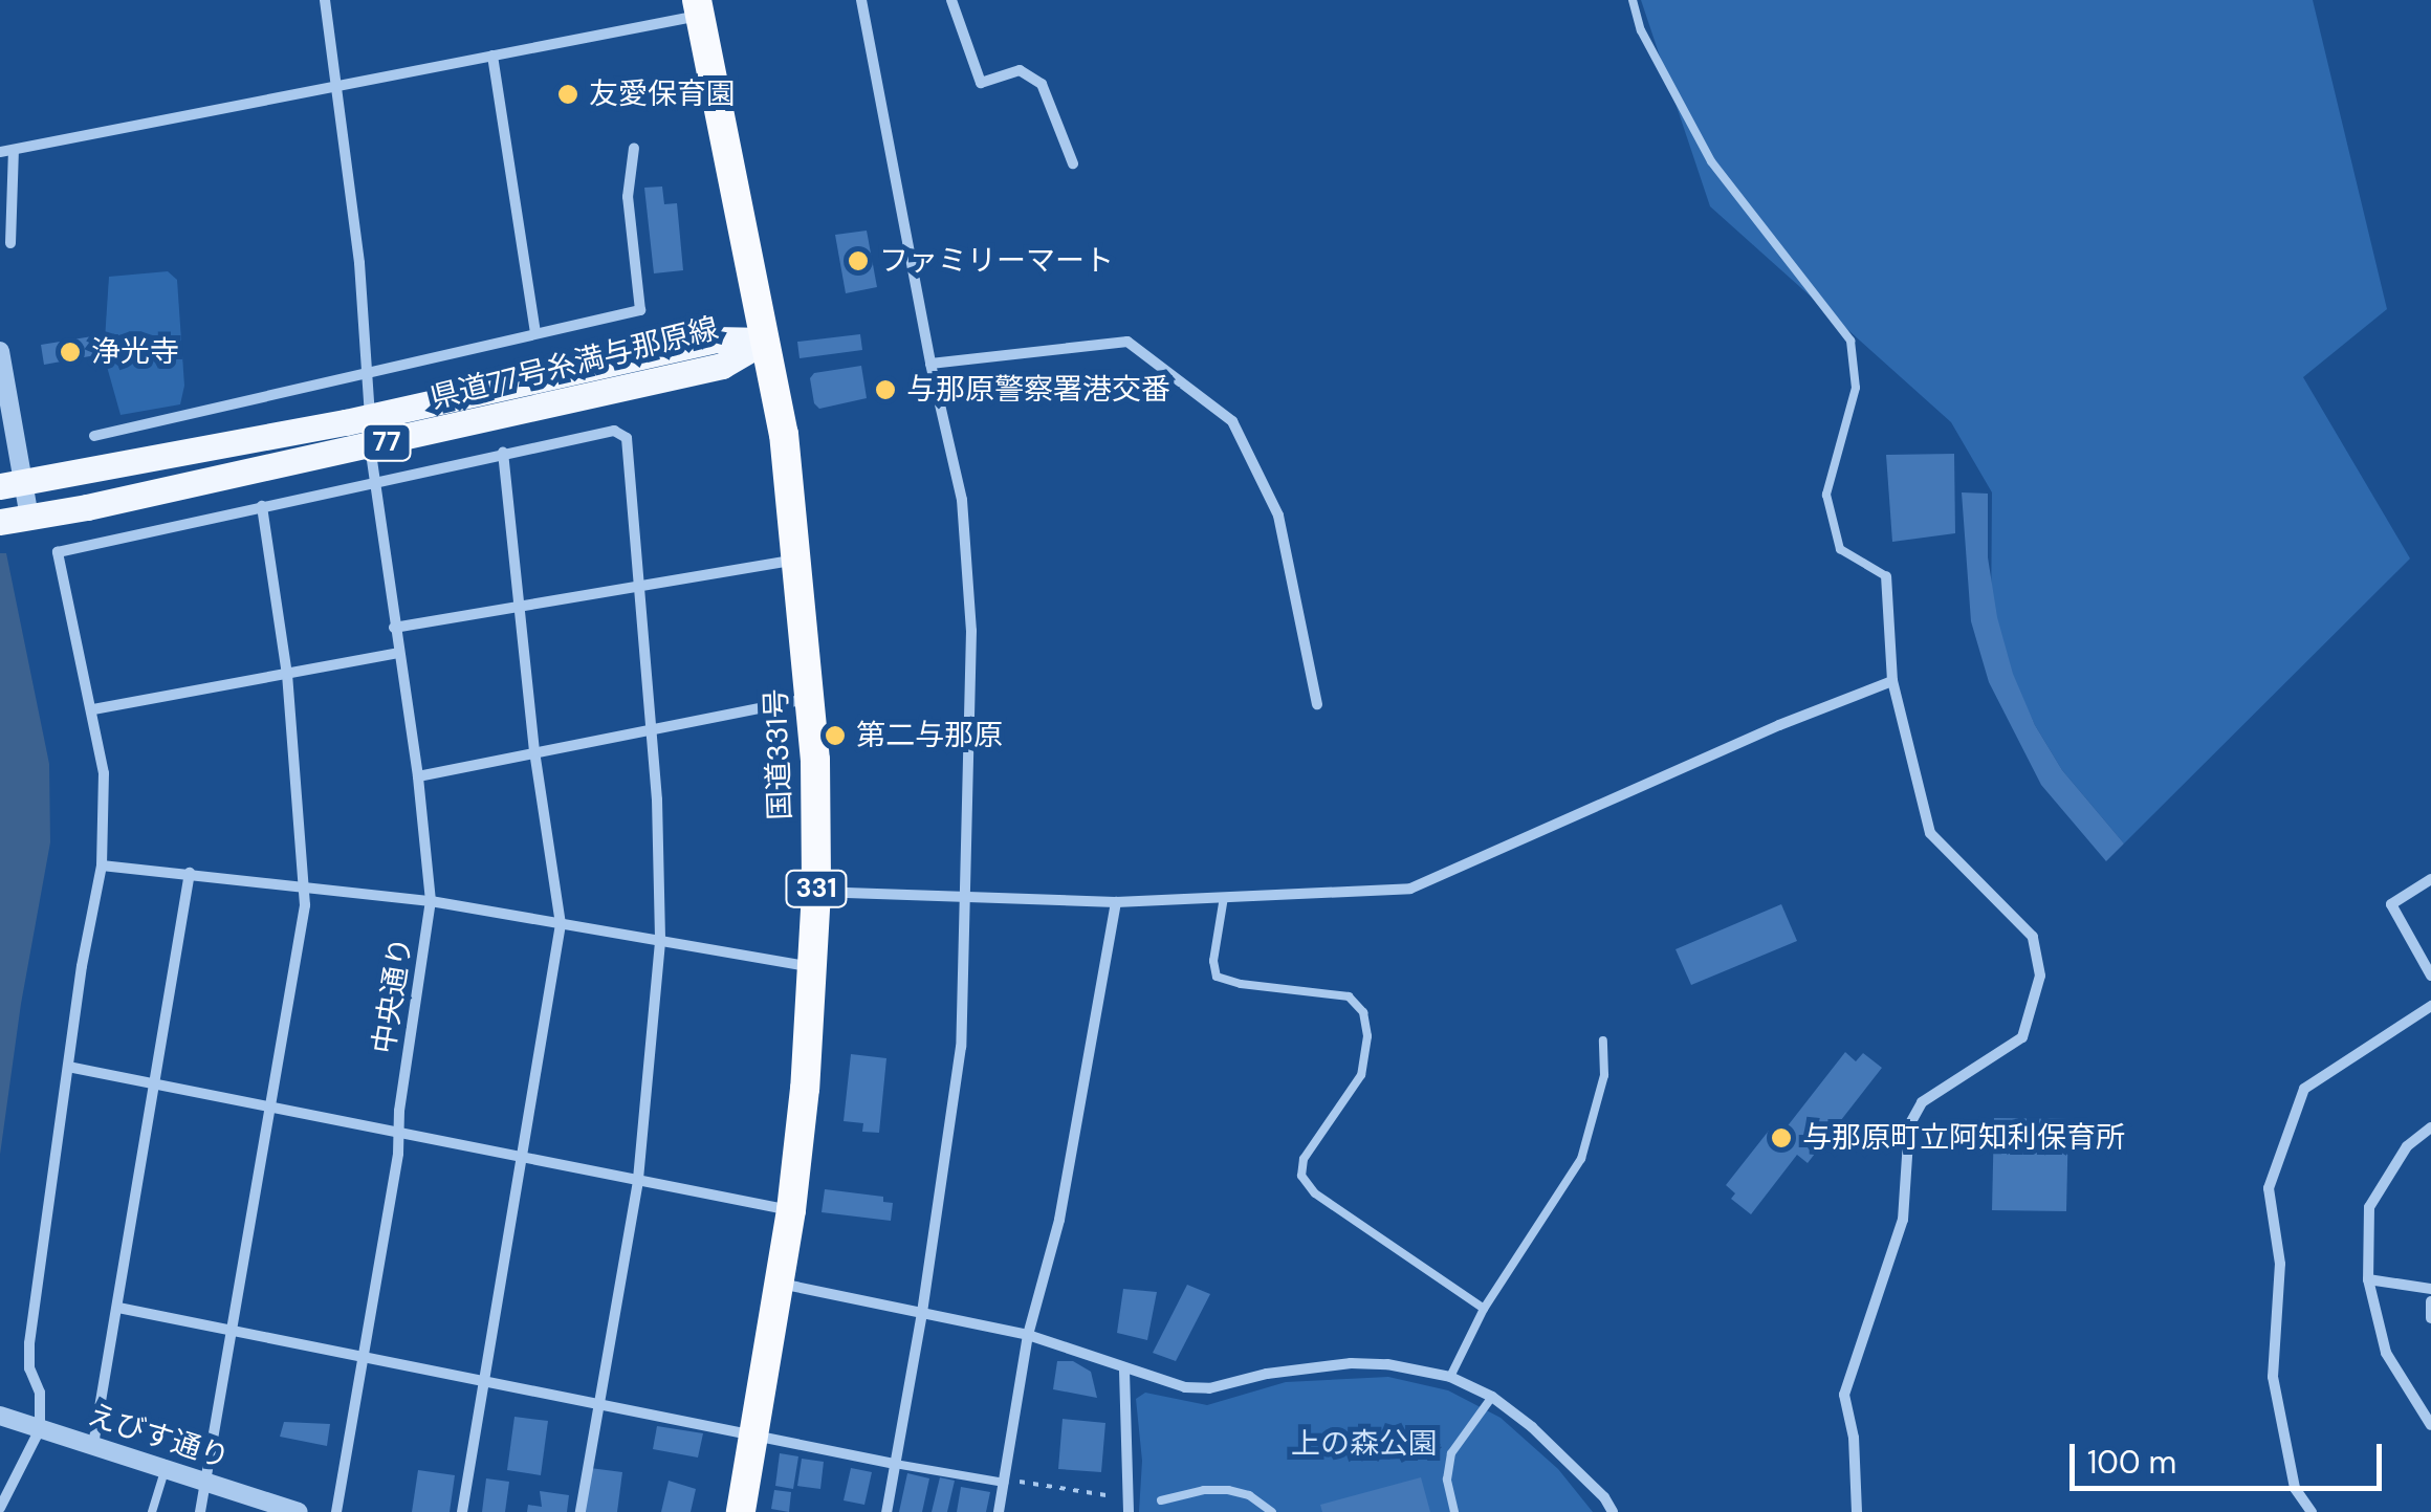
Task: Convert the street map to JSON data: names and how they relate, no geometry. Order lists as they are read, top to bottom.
{
  "streets": {
    "highway": ["国道331号", "331"],
    "main road": ["県道77号糸満与那原線", "77"],
    "street": ["中央通り", "えびす通り"]
  },
  "crossings": [
    ["県道77号糸満与那原線", "国道331号"],
    ["県道77号糸満与那原線", "中央通り"]
  ],
  "parks": ["上の森公園"],
  "places": [
    "友愛保育園",
    "ファミリーマート",
    "浄光寺",
    "与那原警察署港交番",
    "第二与那原",
    "与那原町立阿知利保育所"
  ],
  "scale_bar": "100 m"
}
